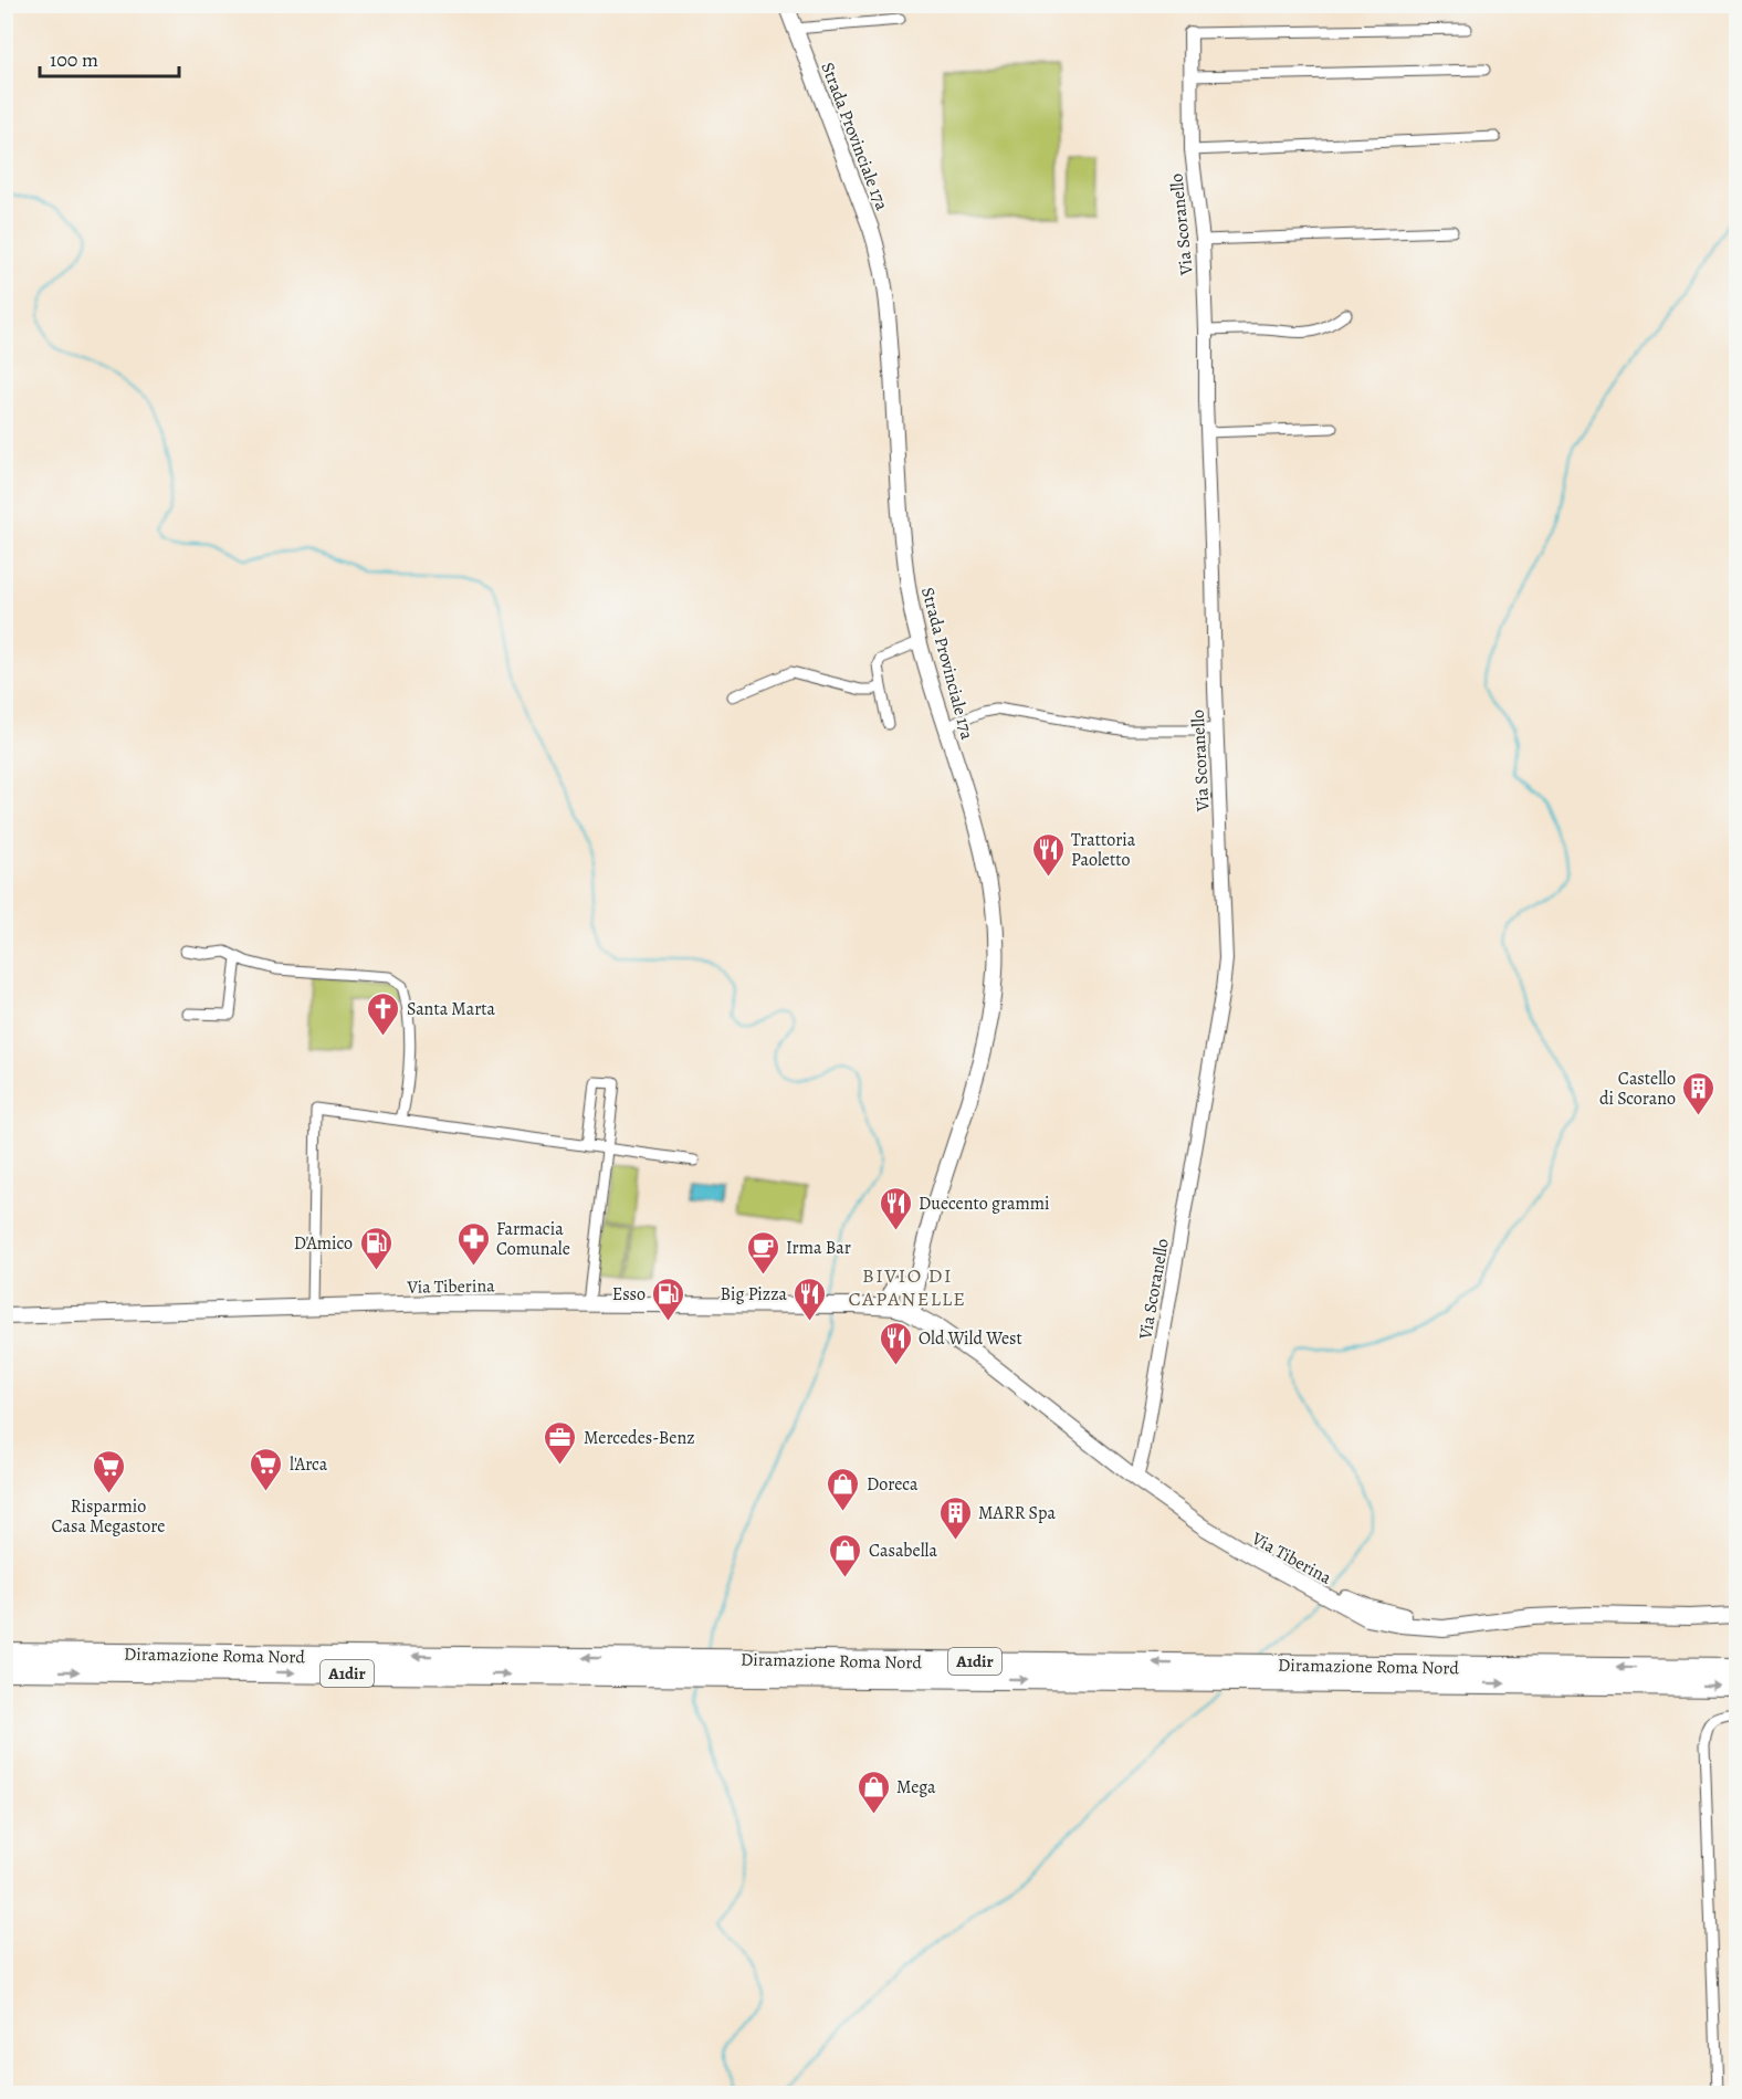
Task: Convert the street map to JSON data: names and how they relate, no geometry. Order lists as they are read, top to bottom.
{
  "streets": {
    "highway": ["Diramazione Roma Nord", "A1dir"],
    "main road": ["Strada Provinciale 17a", "Via Tiberina"],
    "street": ["Via Scoranello"]
  },
  "crossings": [
    ["Strada Provinciale 17a", "Via Tiberina"],
    ["Via Scoranello", "Via Tiberina"]
  ],
  "districts": ["BIVIO DI CAPANELLE"],
  "places": {
    "restaurant": [
      "Trattoria Paoletto",
      "Duecento grammi",
      "Big Pizza",
      "Old Wild West"
    ],
    "church": ["Santa Marta"],
    "building": ["Castello di Scorano", "MARR Spa"],
    "pharmacy": ["Farmacia Comunale"],
    "fuel station": ["D'Amico", "Esso"],
    "cafe": ["Irma Bar"],
    "office": ["Mercedes-Benz"],
    "supermarket": ["l'Arca", "Risparmio Casa Megastore"],
    "shop": ["Doreca", "Casabella", "Mega"]
  },
  "scale_bar": "100 m"
}
